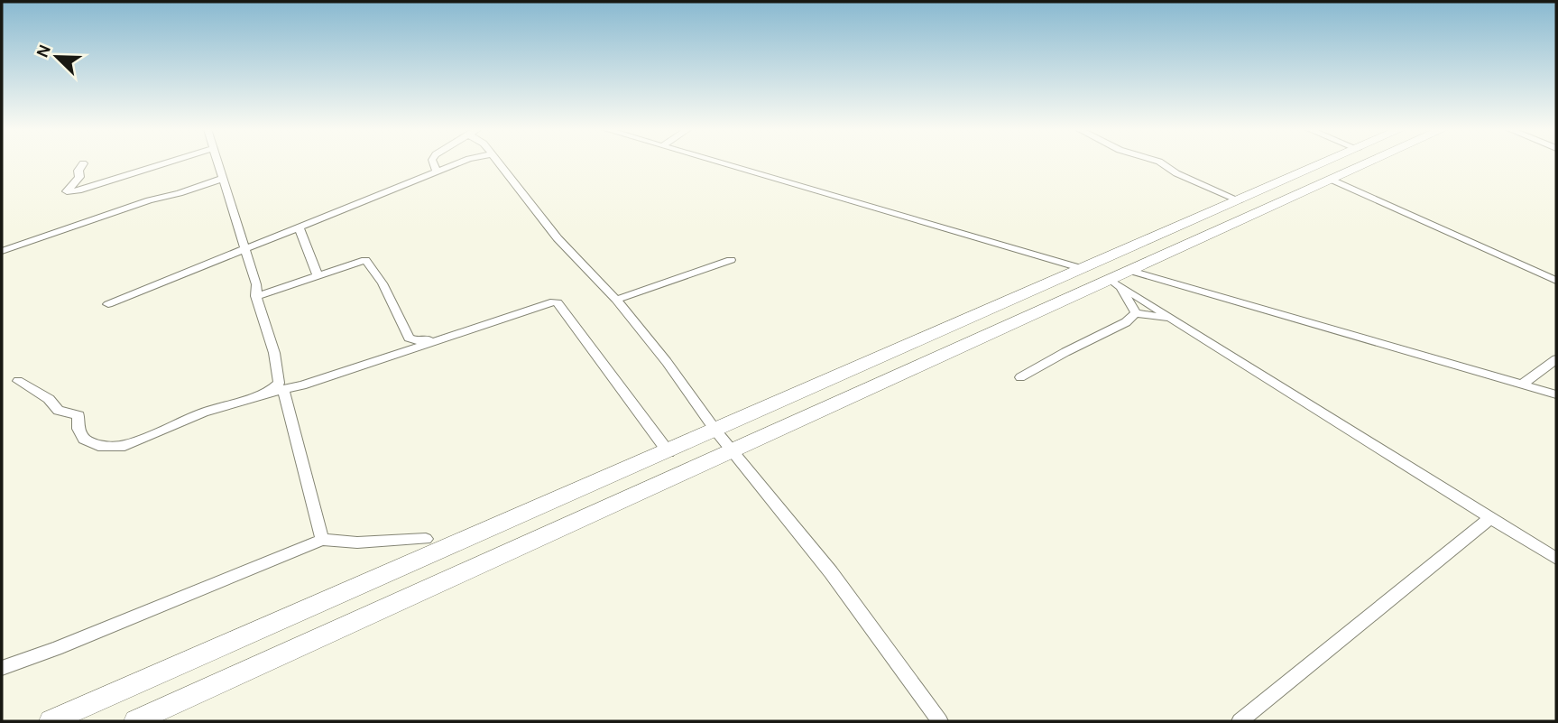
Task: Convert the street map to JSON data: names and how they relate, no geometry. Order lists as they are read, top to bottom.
{
  "north": "top left"
}
